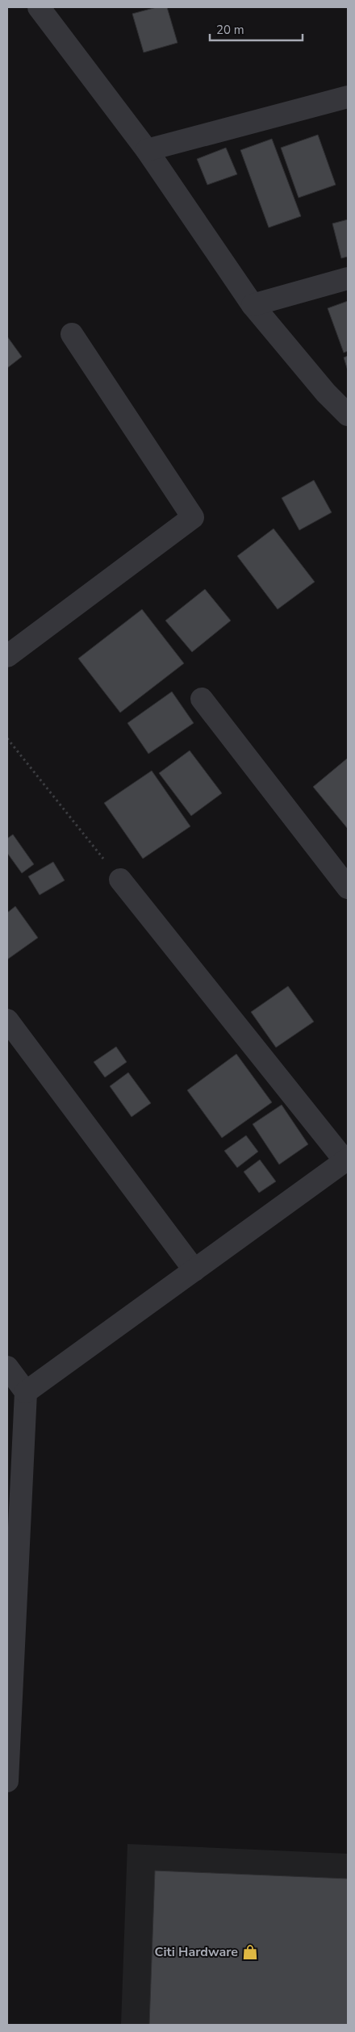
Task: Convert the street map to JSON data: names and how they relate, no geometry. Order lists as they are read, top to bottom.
{
  "places": {
    "shop": ["Citi Hardware"]
  },
  "scale_bar": "20 m"
}
